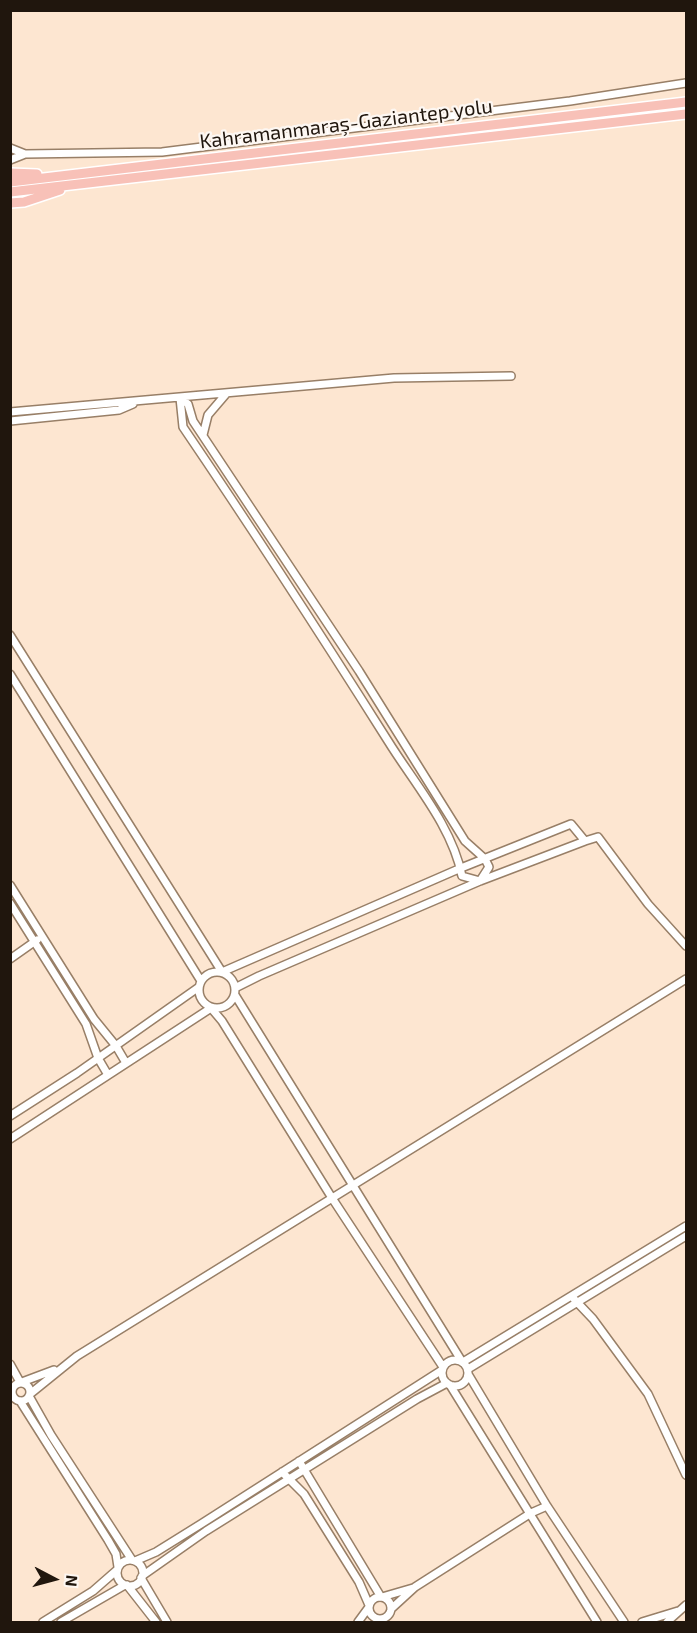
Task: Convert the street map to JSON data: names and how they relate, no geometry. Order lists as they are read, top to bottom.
{
  "streets": {
    "highway": ["Kahramanmaraş-Gaziantep yolu"]
  },
  "north": "right"
}
